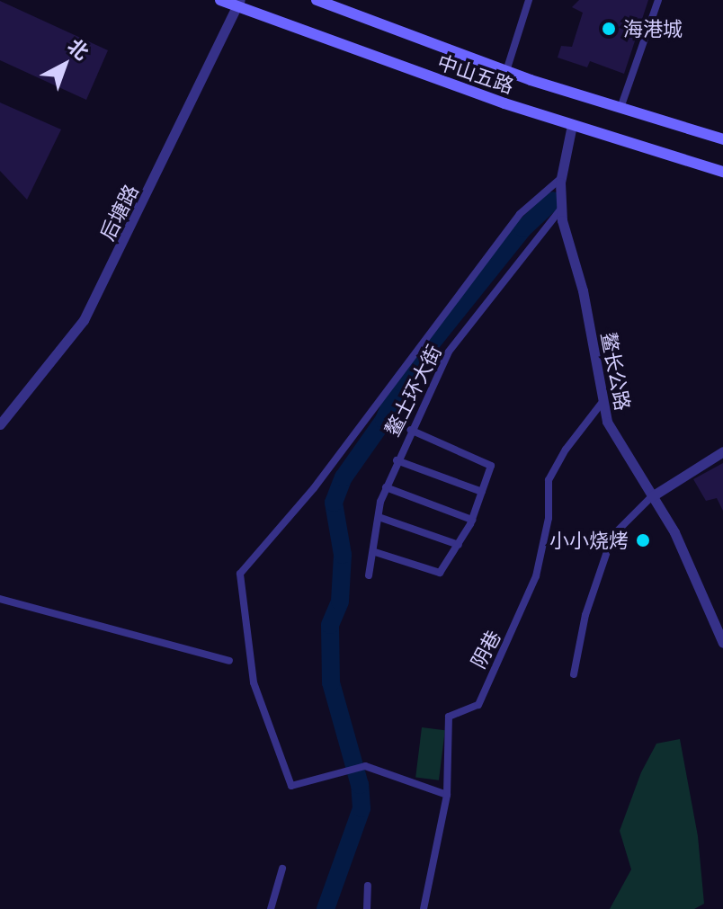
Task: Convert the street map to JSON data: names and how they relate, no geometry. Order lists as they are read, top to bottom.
{
  "streets": {
    "main road": ["中山五路"],
    "street": [
      "后塘路",
      "鳌长公路",
      "鳌土环大街",
      "阴巷"
    ]
  },
  "crossings": [
    ["中山五路", "后塘路"],
    ["中山五路", "鳌长公路"],
    ["鳌长公路", "鳌土环大街"],
    ["鳌长公路", "阴巷"]
  ],
  "places": ["海港城", "小小烧烤"],
  "north": "top right"
}
